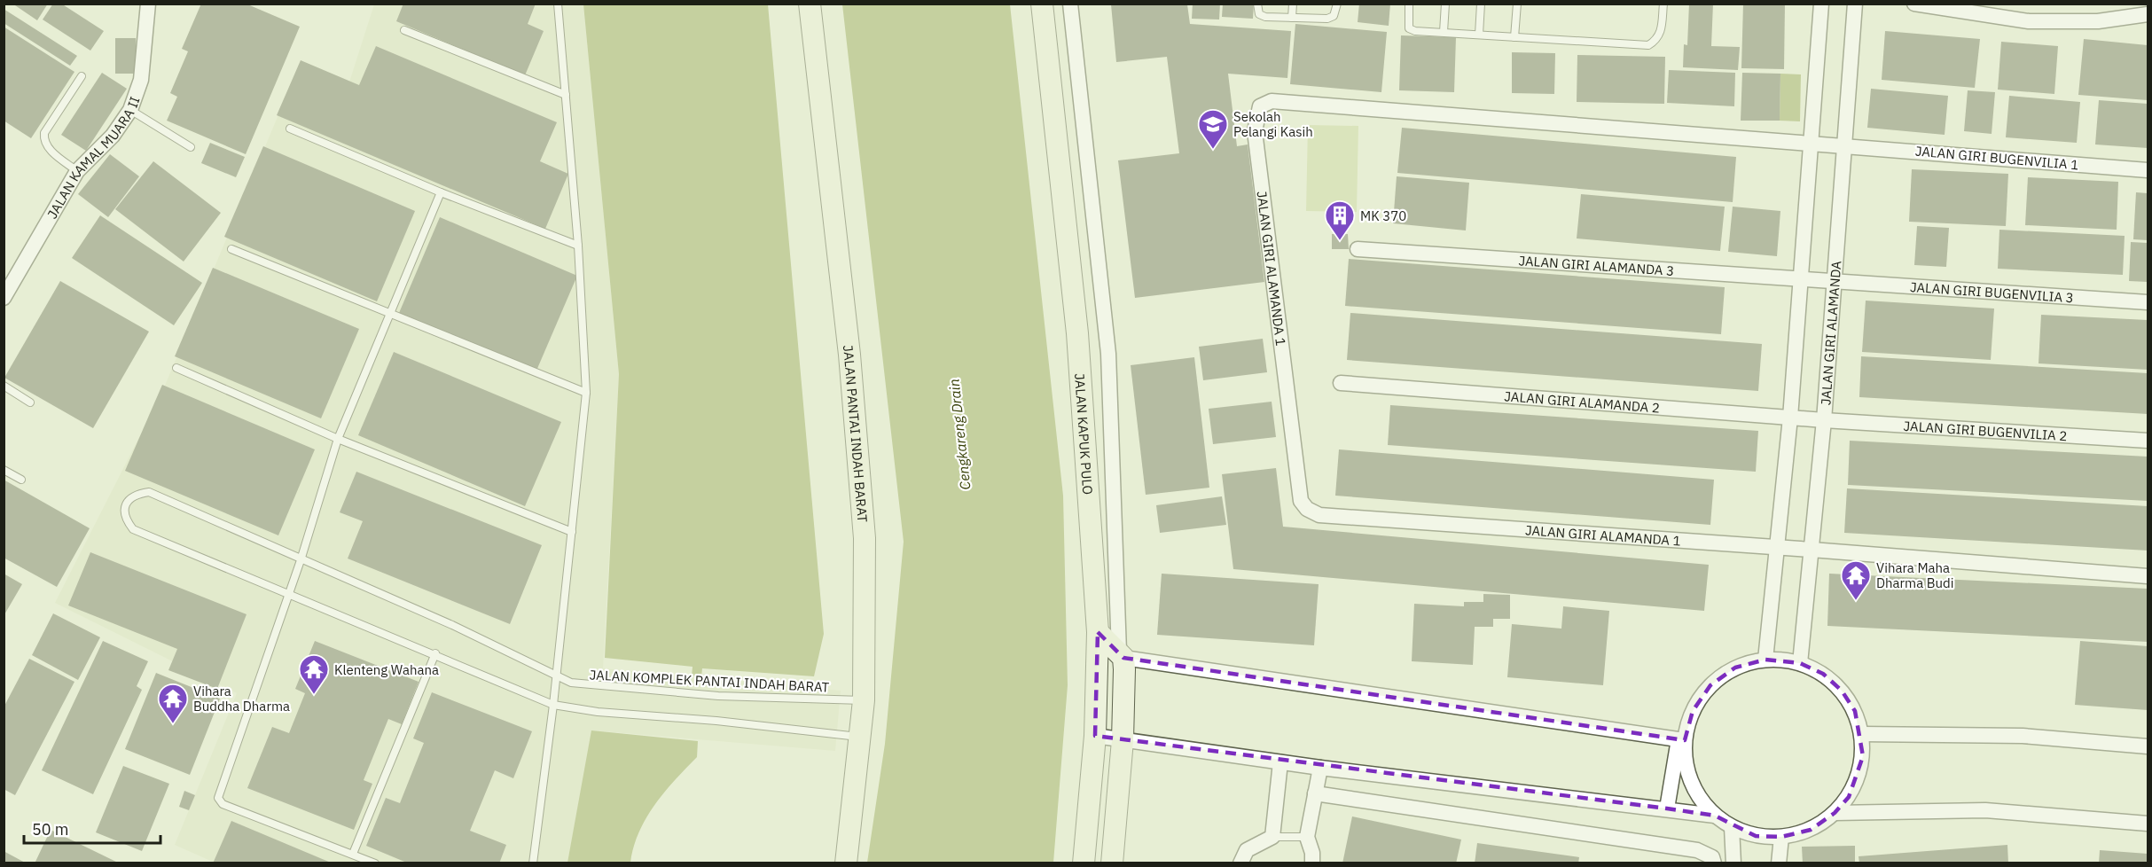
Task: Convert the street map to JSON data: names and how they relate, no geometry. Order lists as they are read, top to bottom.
{
  "streets": {
    "main road": ["JALAN PANTAI INDAH BARAT", "JALAN KAPUK PULO"],
    "street": [
      "JALAN KAMAL MUARA II",
      "JALAN GIRI BUGENVILIA 1",
      "JALAN GIRI ALAMANDA 3",
      "JALAN GIRI ALAMANDA 1",
      "JALAN GIRI BUGENVILIA 3",
      "JALAN GIRI ALAMANDA",
      "JALAN GIRI ALAMANDA 2",
      "JALAN GIRI BUGENVILIA 2"
    ],
    "lane": ["JALAN KOMPLEK PANTAI INDAH BARAT"]
  },
  "crossings": [
    ["JALAN GIRI BUGENVILIA 1", "JALAN GIRI ALAMANDA 1"],
    ["JALAN GIRI BUGENVILIA 1", "JALAN GIRI ALAMANDA"],
    ["JALAN GIRI ALAMANDA 3", "JALAN GIRI BUGENVILIA 3"],
    ["JALAN GIRI ALAMANDA 3", "JALAN GIRI ALAMANDA"],
    ["JALAN GIRI ALAMANDA 1", "JALAN GIRI ALAMANDA"],
    ["JALAN GIRI BUGENVILIA 3", "JALAN GIRI ALAMANDA"],
    ["JALAN GIRI ALAMANDA", "JALAN GIRI ALAMANDA 2"],
    ["JALAN GIRI ALAMANDA", "JALAN GIRI BUGENVILIA 2"],
    ["JALAN GIRI ALAMANDA 2", "JALAN GIRI BUGENVILIA 2"],
    ["JALAN PANTAI INDAH BARAT", "JALAN KOMPLEK PANTAI INDAH BARAT"]
  ],
  "water": ["Cengkareng Drain"],
  "places": {
    "school or university": ["Sekolah Pelangi Kasih"],
    "building": ["MK 370"],
    "temple": ["Vihara Maha Dharma Budi", "Klenteng Wahana", "Vihara Buddha Dharma"]
  },
  "scale_bar": "50 m"
}
